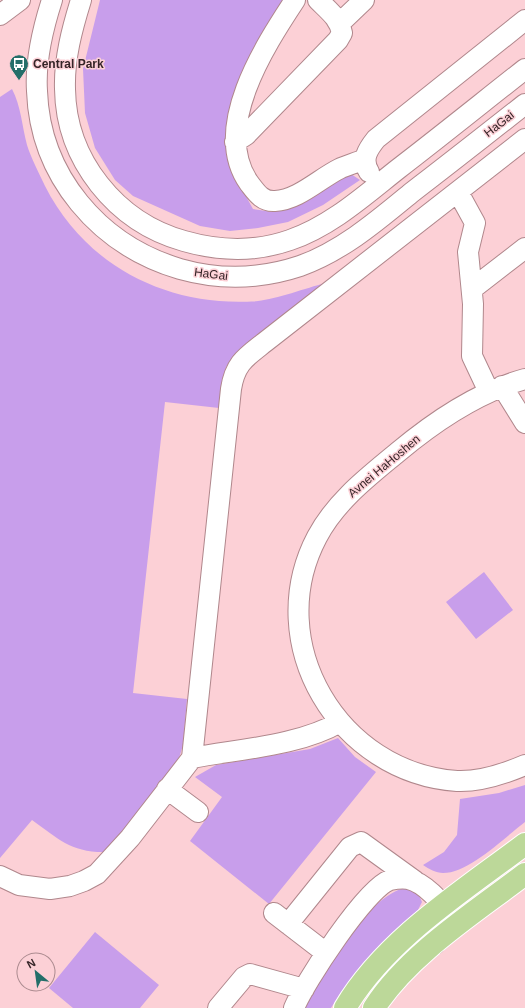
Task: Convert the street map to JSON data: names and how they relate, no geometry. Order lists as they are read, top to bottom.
{
  "streets": {
    "street": ["HaGai", "Avnei HaHoshen"]
  },
  "places": {
    "bus stop": ["Central Park"]
  },
  "north": "top left"
}
